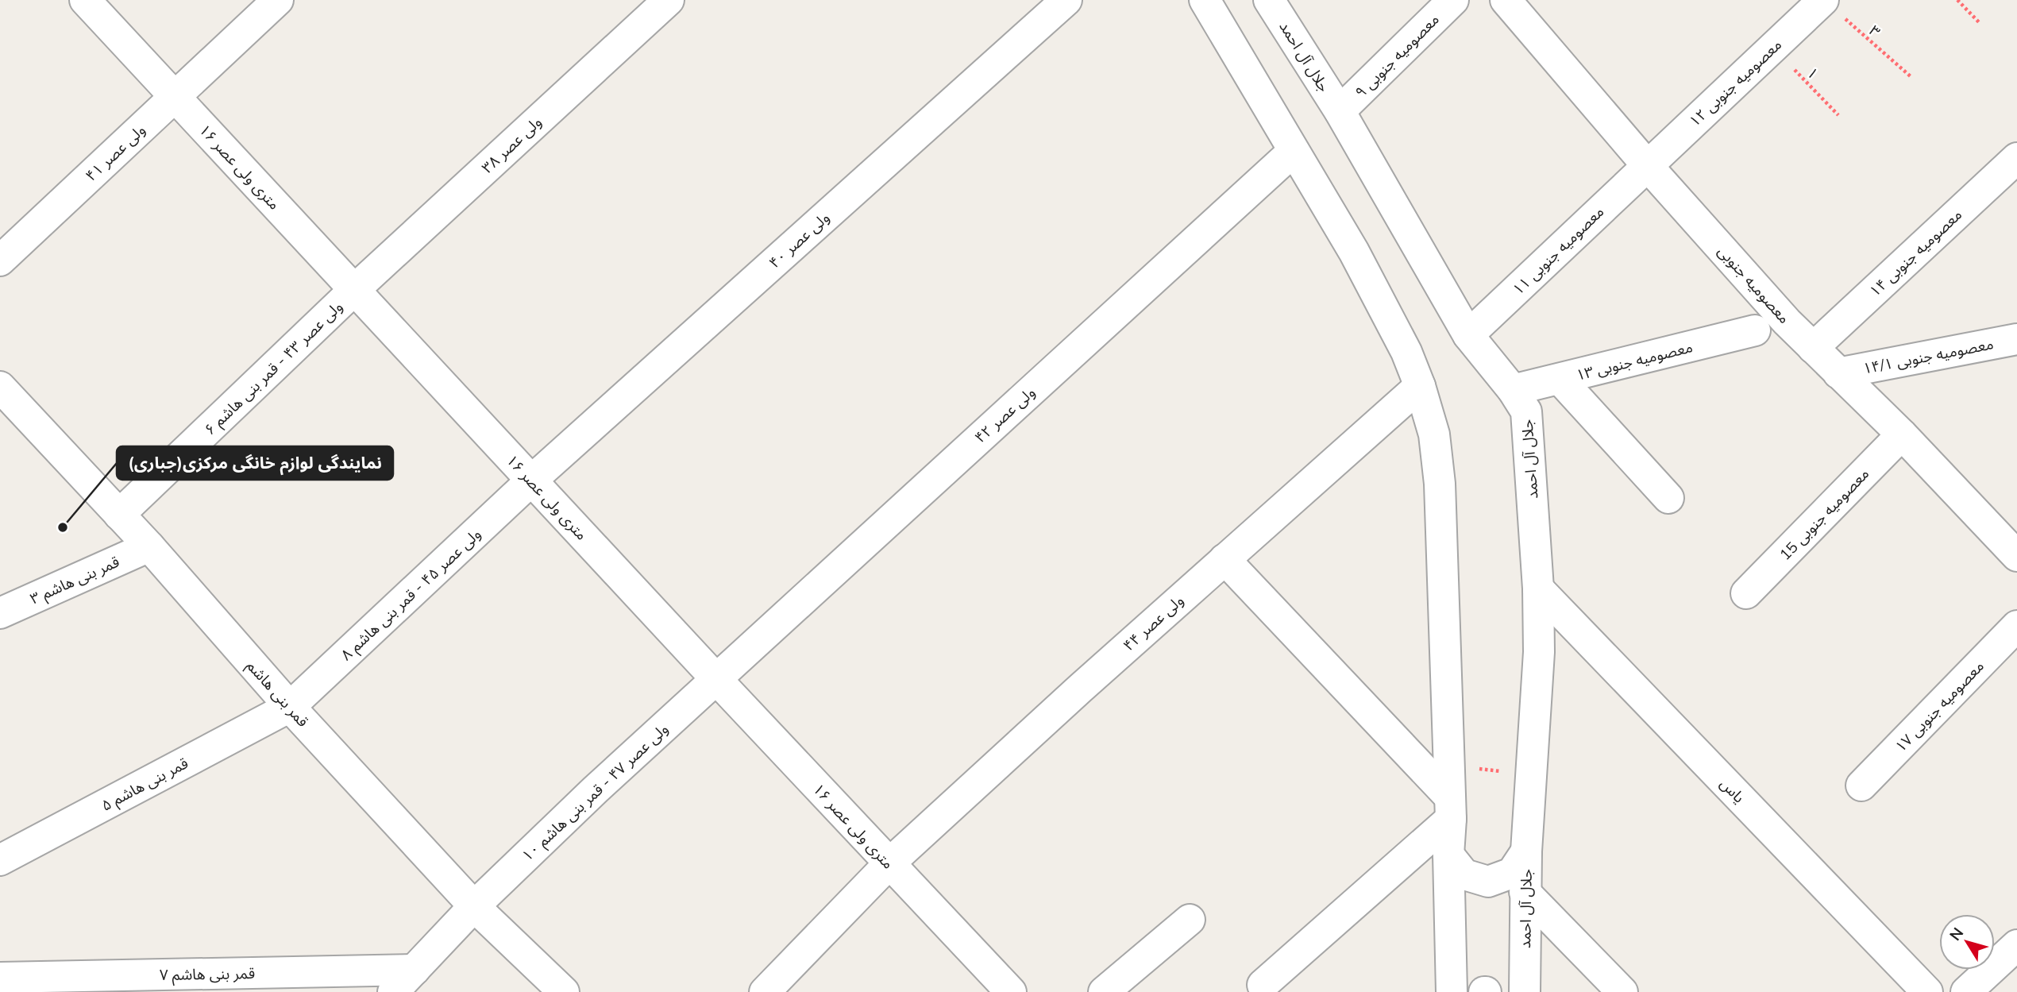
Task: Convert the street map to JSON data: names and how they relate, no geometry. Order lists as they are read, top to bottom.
{
  "streets": {
    "street": [
      "معصومیه جنوبی ۹",
      "جلال آل احمد",
      "معصومیه جنوبی ۱۲",
      "ولی عصر ۳۸",
      "ولی عصر ۴۱",
      "۱۶ متری ولی عصر",
      "ولی عصر ۴۰",
      "معصومیه جنوبی ۱۱",
      "معصومیه جنوبی ۱۴",
      "معصومیه جنوبی",
      "معصومیه جنوبی ۱۴/۱",
      "معصومیه جنوبی ۱۳",
      "ولی عصر ۴۳ - قمر بنی هاشم ۶",
      "ولی عصر ۴۲",
      "معصومیه جنوبی 15",
      "قمر بنی هاشم ۳",
      "ولی عصر ۴۵ - قمر بنی هاشم ۸",
      "ولی عصر ۴۴",
      "قمر بنی هاشم",
      "معصومیه جنوبی ۱۷",
      "قمر بنی هاشم ۵",
      "یاس",
      "ولی عصر ۴۷ - قمر بنی هاشم ۱۰",
      "قمر بنی هاشم ۷"
    ],
    "path": ["۳", "۱"]
  },
  "crossings": [
    ["۳", "معصومیه جنوبی ۱۲"],
    ["معصومیه جنوبی ۹", "جلال آل احمد"],
    ["جلال آل احمد", "معصومیه جنوبی ۱۱"],
    ["جلال آل احمد", "معصومیه جنوبی ۱۳"],
    ["جلال آل احمد", "یاس"],
    ["۱", "معصومیه جنوبی ۱۲"],
    ["معصومیه جنوبی ۱۲", "معصومیه جنوبی ۱۱"],
    ["معصومیه جنوبی ۱۲", "معصومیه جنوبی"],
    ["ولی عصر ۳۸", "۱۶ متری ولی عصر"],
    ["ولی عصر ۳۸", "ولی عصر ۴۳ - قمر بنی هاشم ۶"],
    ["ولی عصر ۴۱", "۱۶ متری ولی عصر"],
    ["۱۶ متری ولی عصر", "ولی عصر ۴۰"],
    ["۱۶ متری ولی عصر", "ولی عصر ۴۳ - قمر بنی هاشم ۶"],
    ["۱۶ متری ولی عصر", "ولی عصر ۴۲"],
    ["۱۶ متری ولی عصر", "ولی عصر ۴۵ - قمر بنی هاشم ۸"],
    ["۱۶ متری ولی عصر", "ولی عصر ۴۴"],
    ["۱۶ متری ولی عصر", "ولی عصر ۴۷ - قمر بنی هاشم ۱۰"],
    ["ولی عصر ۴۰", "ولی عصر ۴۵ - قمر بنی هاشم ۸"],
    ["معصومیه جنوبی ۱۱", "معصومیه جنوبی"],
    ["معصومیه جنوبی ۱۴", "معصومیه جنوبی"],
    ["معصومیه جنوبی", "معصومیه جنوبی ۱۴/۱"],
    ["معصومیه جنوبی", "معصومیه جنوبی 15"],
    ["ولی عصر ۴۳ - قمر بنی هاشم ۶", "قمر بنی هاشم"],
    ["ولی عصر ۴۲", "ولی عصر ۴۷ - قمر بنی هاشم ۱۰"],
    ["قمر بنی هاشم ۳", "قمر بنی هاشم"],
    ["ولی عصر ۴۵ - قمر بنی هاشم ۸", "قمر بنی هاشم"],
    ["ولی عصر ۴۵ - قمر بنی هاشم ۸", "قمر بنی هاشم ۵"],
    ["قمر بنی هاشم", "قمر بنی هاشم ۵"],
    ["قمر بنی هاشم", "ولی عصر ۴۷ - قمر بنی هاشم ۱۰"],
    ["ولی عصر ۴۷ - قمر بنی هاشم ۱۰", "قمر بنی هاشم ۷"]
  ],
  "places": ["نمایندگی لوازم خانگی مرکزی(جباری)"],
  "north": "top left"
}
